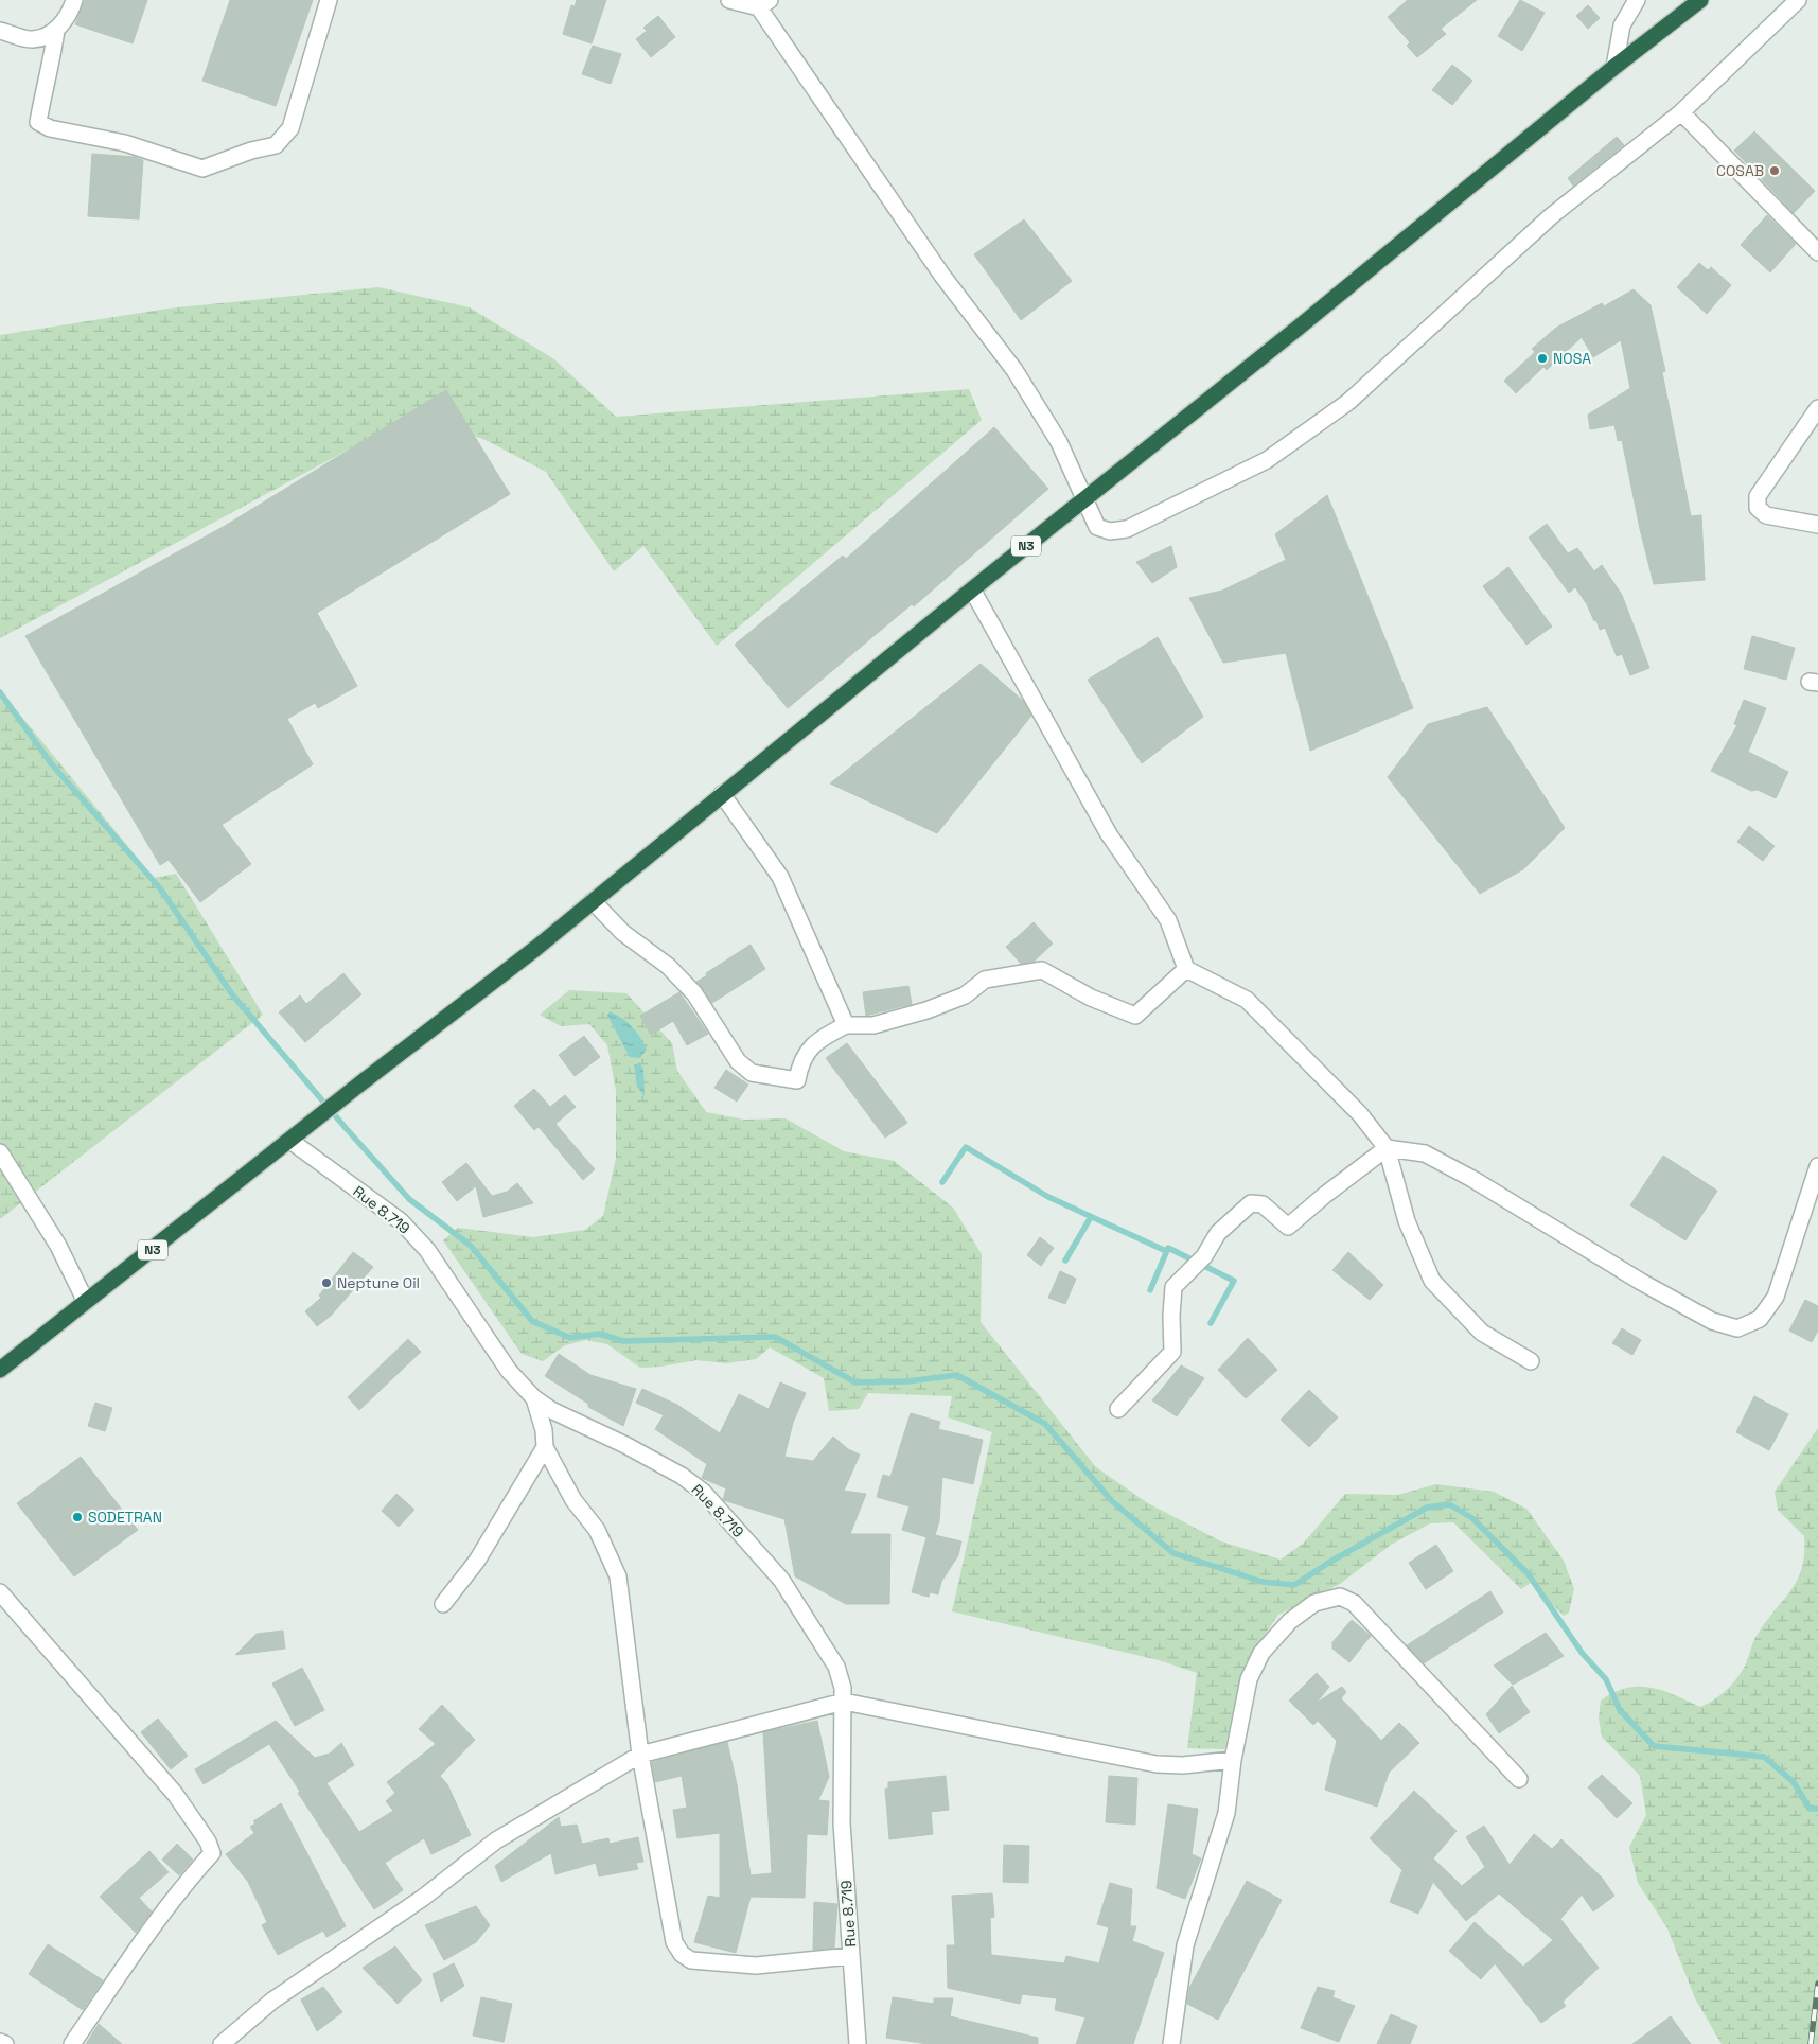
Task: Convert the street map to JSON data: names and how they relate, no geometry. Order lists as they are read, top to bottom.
{
  "streets": {
    "highway": ["N3"],
    "street": ["Rue 8.719"]
  },
  "crossings": [
    ["N3", "Rue 8.719"]
  ],
  "places": [
    "COSAB",
    "NOSA",
    "Neptune Oil",
    "SODETRAN"
  ]
}
